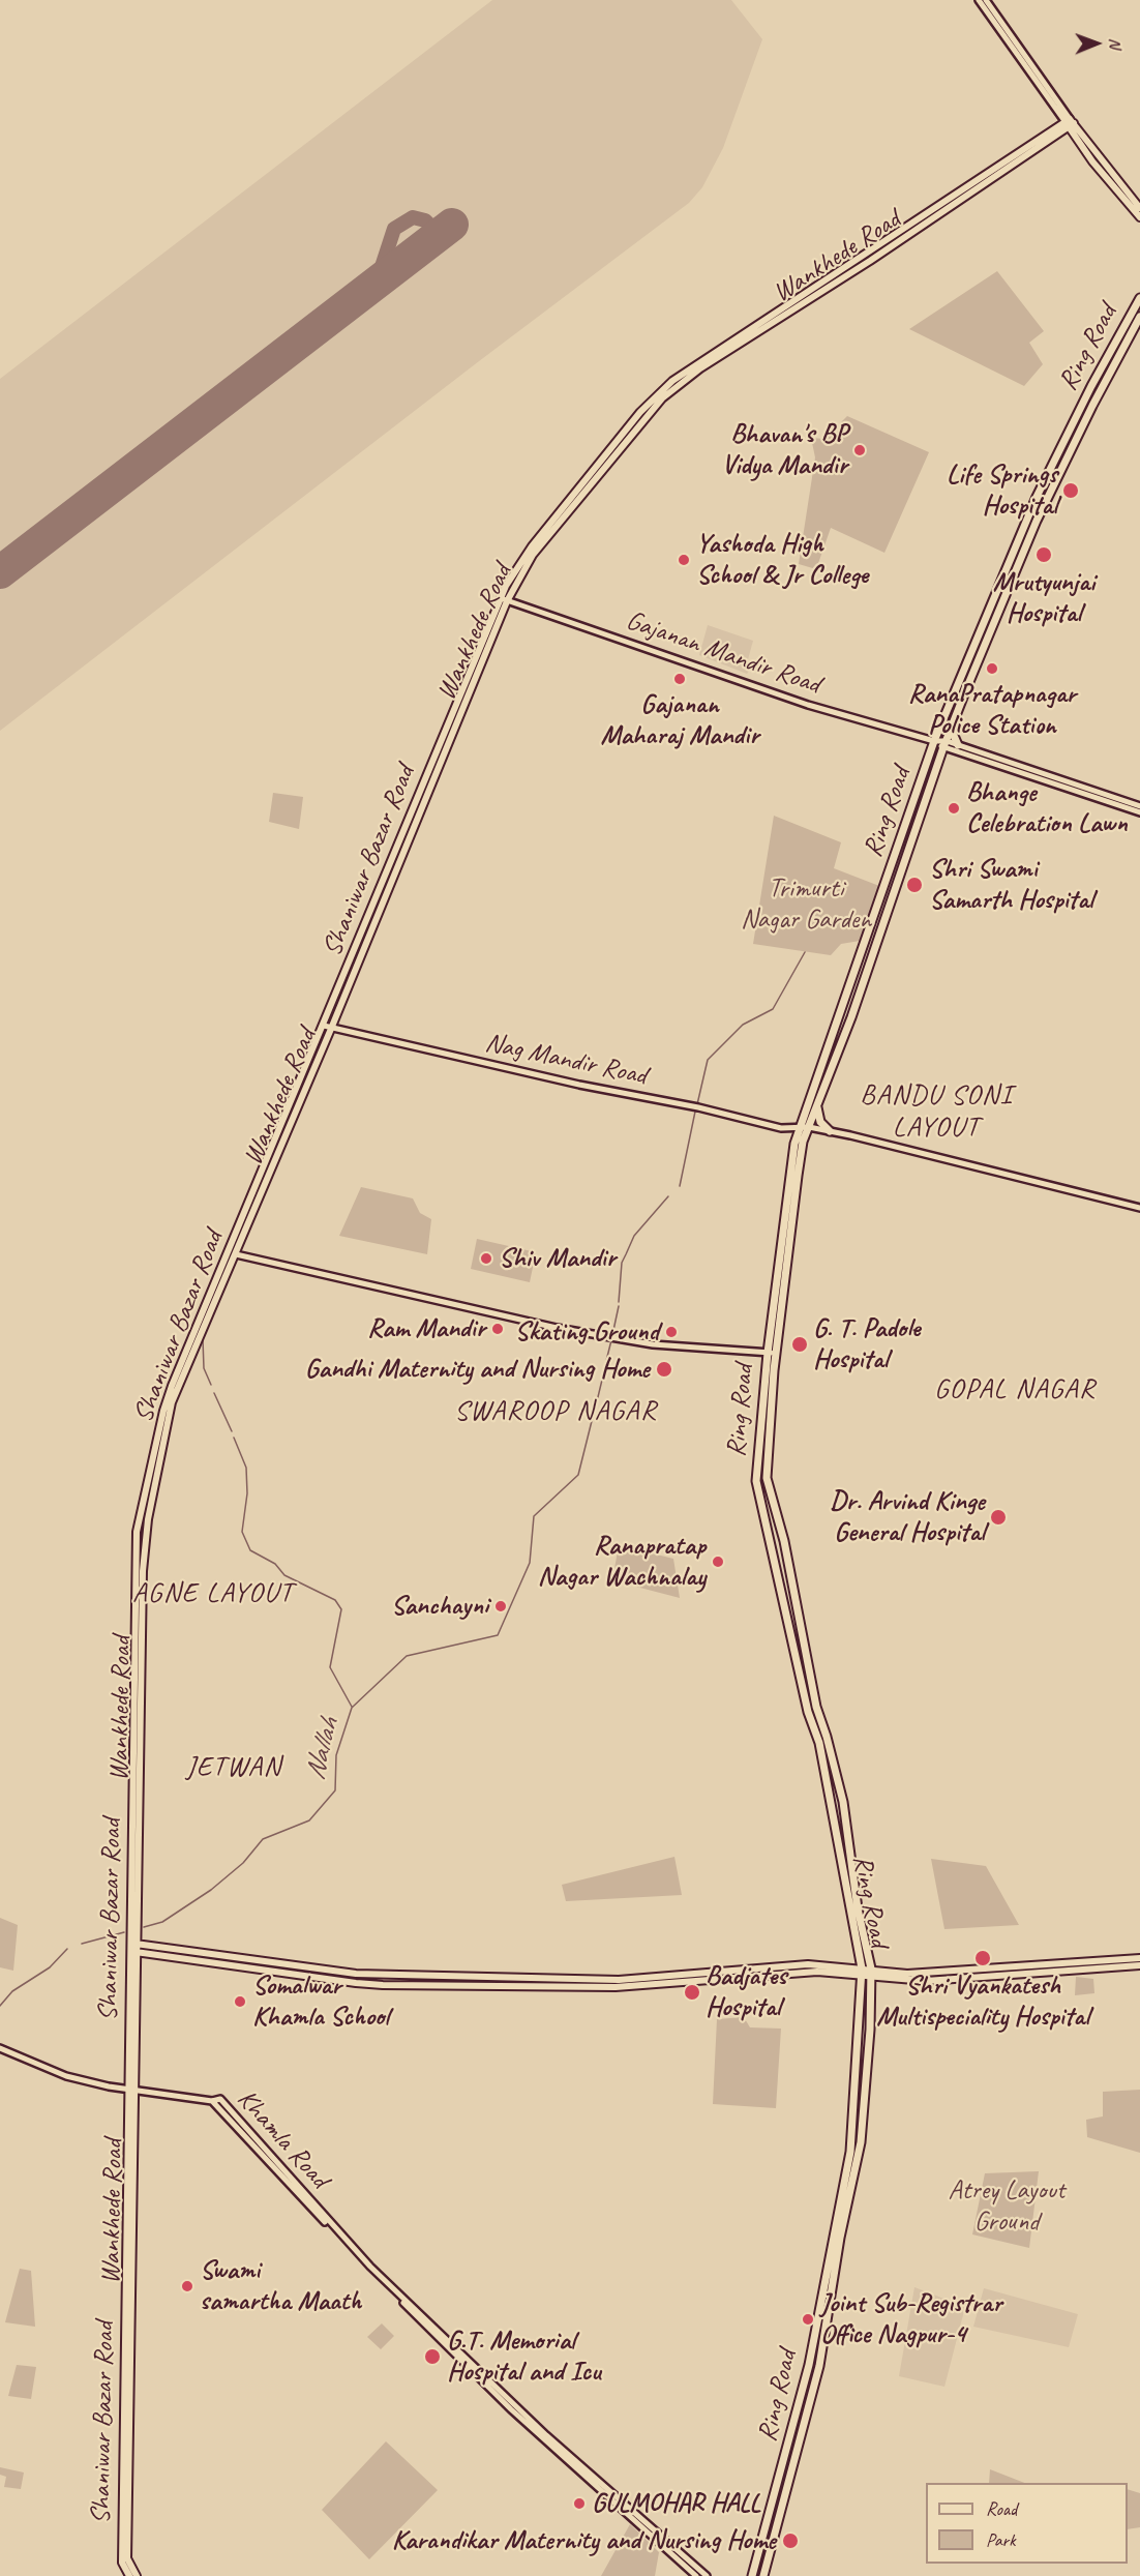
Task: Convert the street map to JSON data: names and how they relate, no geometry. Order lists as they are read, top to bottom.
{
  "streets": {
    "main road": ["Wankhede Road", "Ring Road", "Shaniwar Bazar Road"],
    "street": ["Gajanan Mandir Road", "Nag Mandir Road", "Khamla Road"]
  },
  "crossings": [
    ["Wankhede Road", "Gajanan Mandir Road"],
    ["Wankhede Road", "Shaniwar Bazar Road"],
    ["Wankhede Road", "Nag Mandir Road"],
    ["Ring Road", "Gajanan Mandir Road"],
    ["Ring Road", "Nag Mandir Road"],
    ["Gajanan Mandir Road", "Shaniwar Bazar Road"],
    ["Shaniwar Bazar Road", "Nag Mandir Road"]
  ],
  "districts": [
    "BANDU SONI LAYOUT",
    "GOPAL NAGAR",
    "SWAROOP NAGAR",
    "AGNE LAYOUT",
    "JETWAN"
  ],
  "water": ["Nallah"],
  "parks": ["Trimurti Nagar Garden", "Atrey Layout Ground"],
  "places": [
    "Bhavan's BP Vidya Mandir",
    "Life Springs Hospital",
    "Mrutyunjai Hospital",
    "Yashoda High School & Jr College",
    "RanaPratapnagar Police Station",
    "Gajanan Maharaj Mandir",
    "Bhange Celebration Lawn",
    "Shri Swami Samarth Hospital",
    "Shiv Mandir",
    "Ram Mandir",
    "Skating Ground",
    "G. T. Padole Hospital",
    "Gandhi Maternity and Nursing Home",
    "Dr. Arvind Kinge General Hospital",
    "Ranapratap Nagar Wachnalay",
    "Sanchayni",
    "Shri Vyankatesh Multispeciality Hospital",
    "Badjates Hospital",
    "Somalwar Khamla School",
    "Swami samartha Maath",
    "Joint Sub-Registrar Office Nagpur-4",
    "G.T. Memorial Hospital and Icu",
    "GULMOHAR HALL",
    "Karandikar Maternity and Nursing Home"
  ],
  "legend": ["Road", "Park"],
  "north": "right"
}
